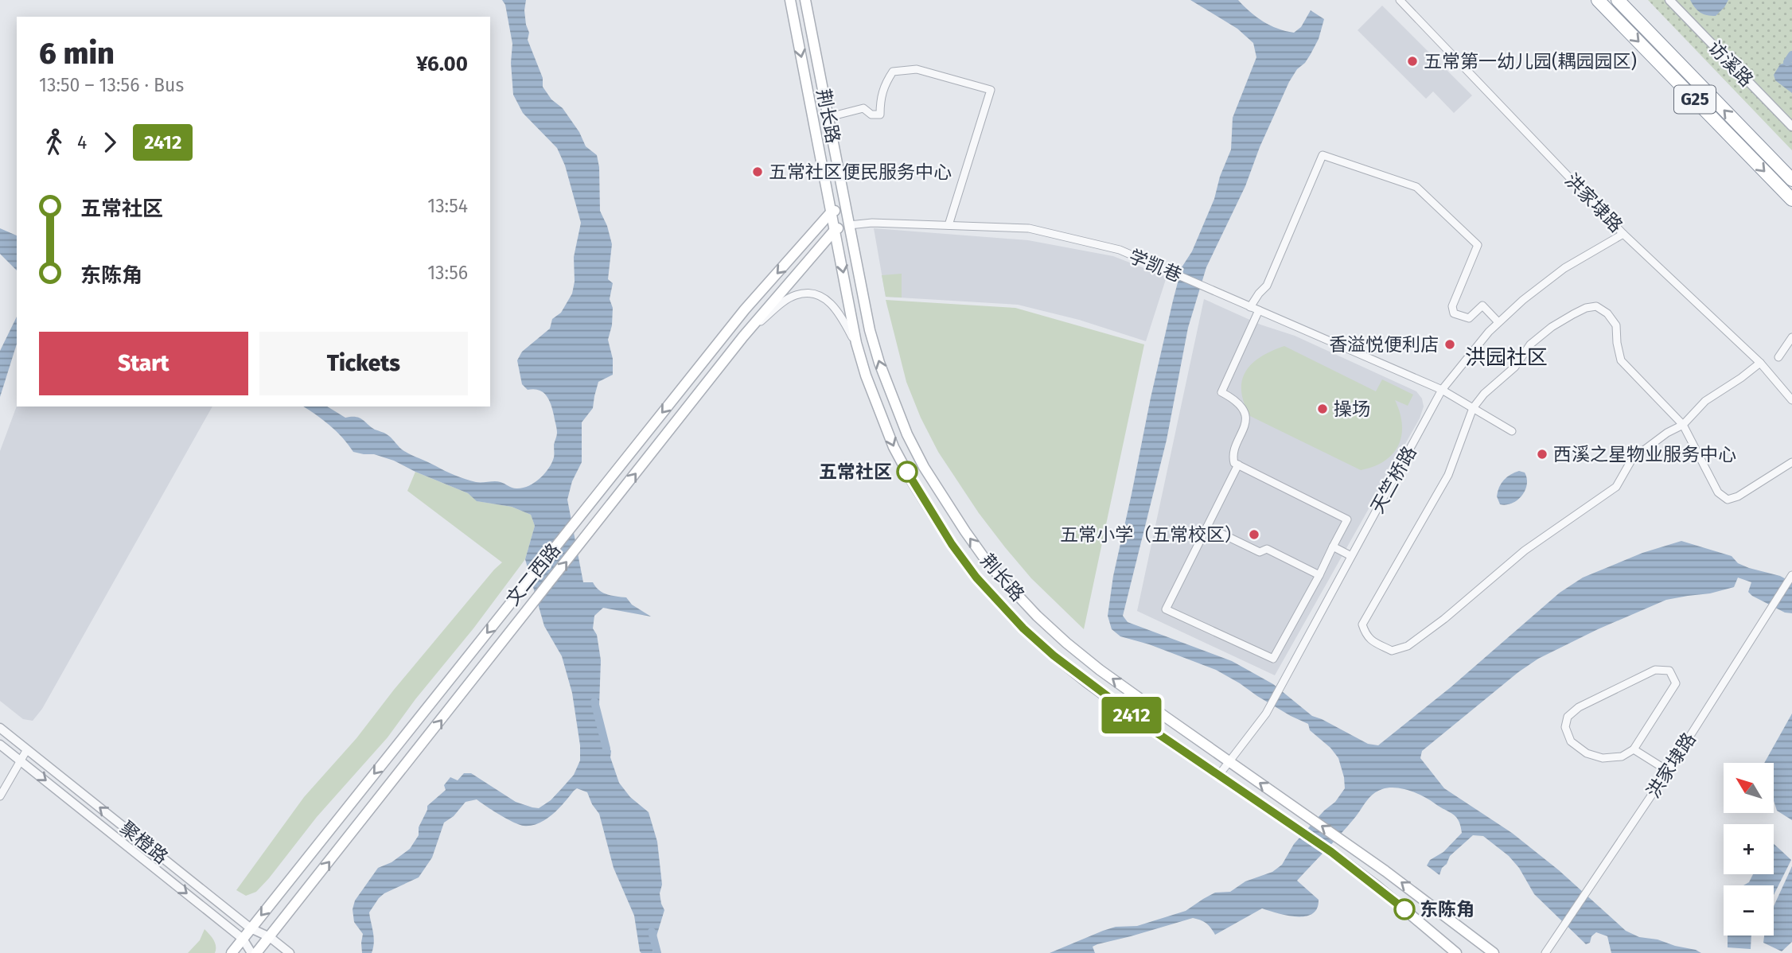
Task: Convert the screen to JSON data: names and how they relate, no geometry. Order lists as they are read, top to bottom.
{
  "streets": {
    "highway": ["G25"],
    "main road": ["荆长路", "文二西路"],
    "street": [
      "访溪路",
      "洪家埭路",
      "学凯巷",
      "天竺桥路",
      "聚橙路"
    ]
  },
  "crossings": [
    ["荆长路", "学凯巷"],
    ["荆长路", "天竺桥路"],
    ["荆长路", "文二西路"],
    ["洪家埭路", "天竺桥路"],
    ["学凯巷", "天竺桥路"],
    ["文二西路", "聚橙路"]
  ],
  "districts": ["洪园社区"],
  "places": [
    "五常第一幼儿园(耦园园区)",
    "五常社区便民服务中心",
    "香溢悦便利店",
    "操场",
    "西溪之星物业服务中心",
    "五常社区",
    "五常小学（五常校区）",
    "东陈角"
  ],
  "lines": ["bus line 2412"],
  "north": "top left",
  "page": {
    "on_map": "2412",
    "heading": ["6 min", "13:50 – 13:56 · Bus", "¥6.00"],
    "legs": ["4", "2412"],
    "list": [
      {
        "name": "五常社区",
        "value": "13:54"
      },
      {
        "name": "东陈角",
        "value": "13:56"
      }
    ],
    "buttons": ["Start", "Tickets"],
    "map_buttons": ["+", "−"]
  }
}
